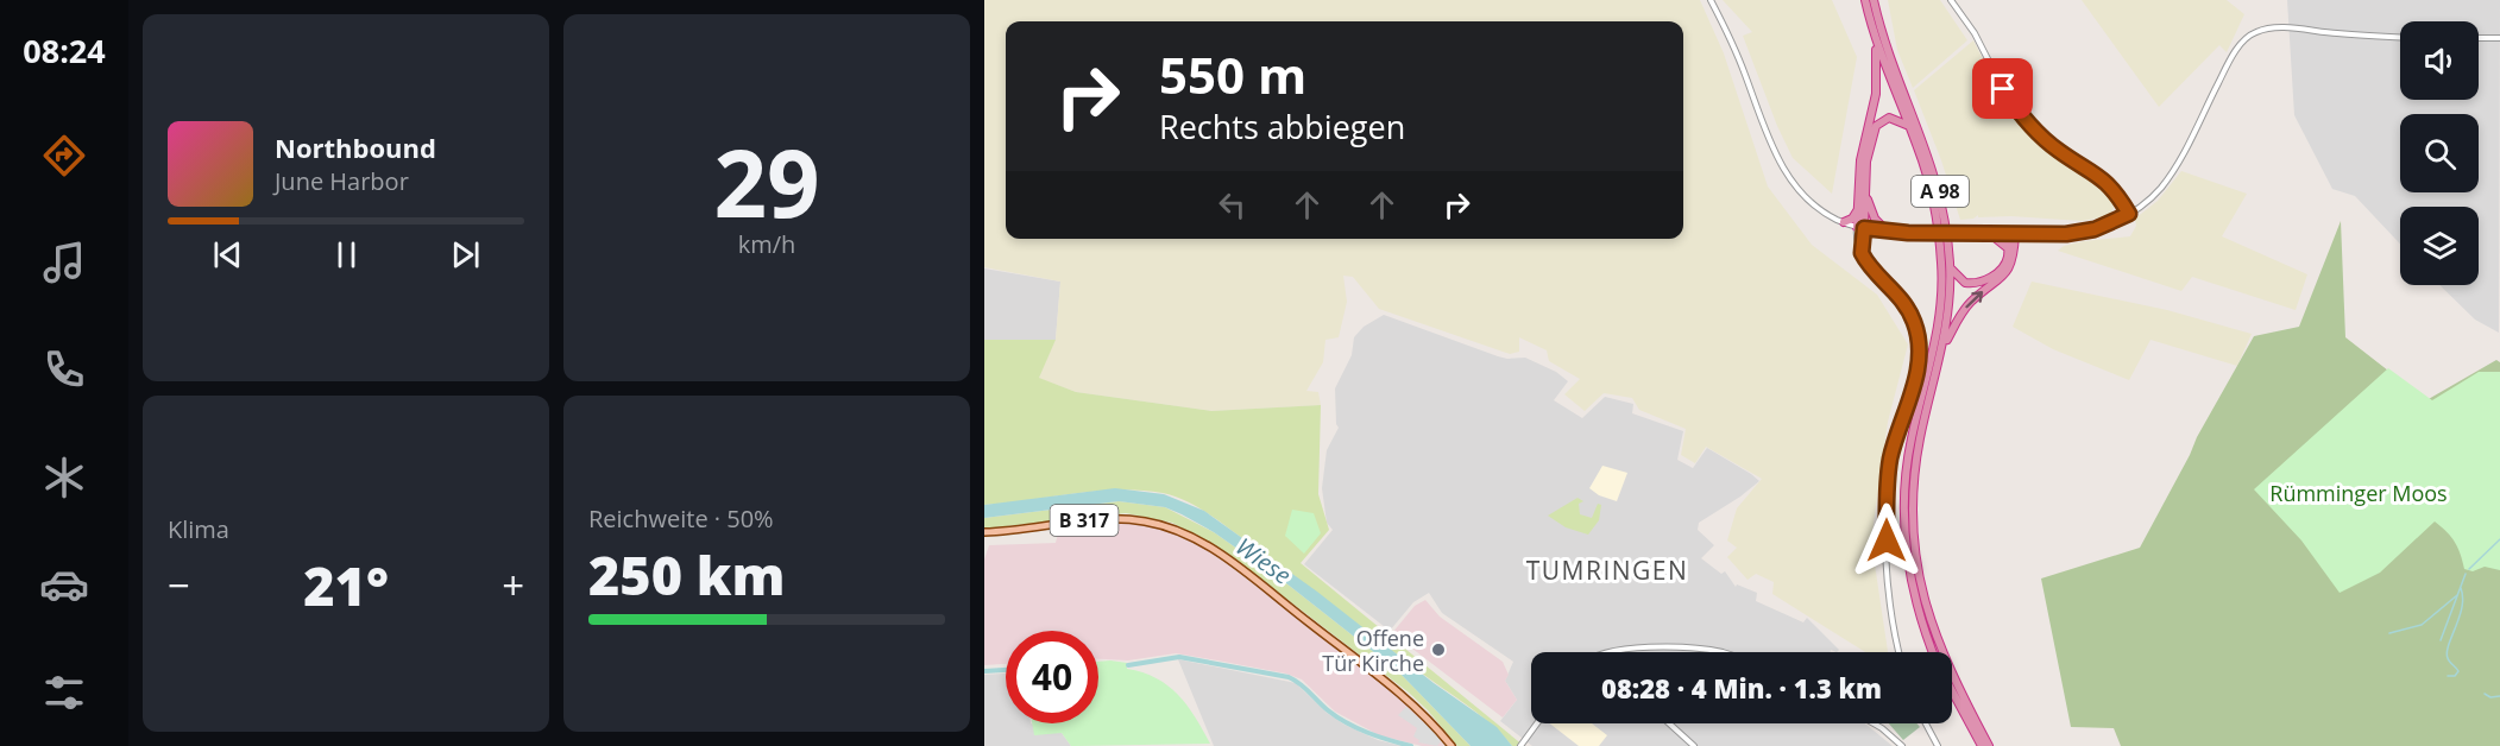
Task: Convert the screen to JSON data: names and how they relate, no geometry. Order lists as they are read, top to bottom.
{
  "streets": {
    "highway": ["A 98"],
    "main road": ["B 317"]
  },
  "districts": ["TUMRINGEN"],
  "water": ["Wiese"],
  "parks": ["Rümminger Moos"],
  "places": ["Offene Tür Kirche"],
  "page": {
    "tabs": "08:24",
    "tile": [
      ["29", "km/h"],
      "Klima",
      ["Reichweite · 50%", "250 km"]
    ],
    "turn": ["550 m", "Rechts abbiegen"],
    "song": ["Northbound", "June Harbor"],
    "heat": ["−", "21°", "+"],
    "limit": "40",
    "trip": "08:28 · 4 Min. · 1.3 km"
  }
}
